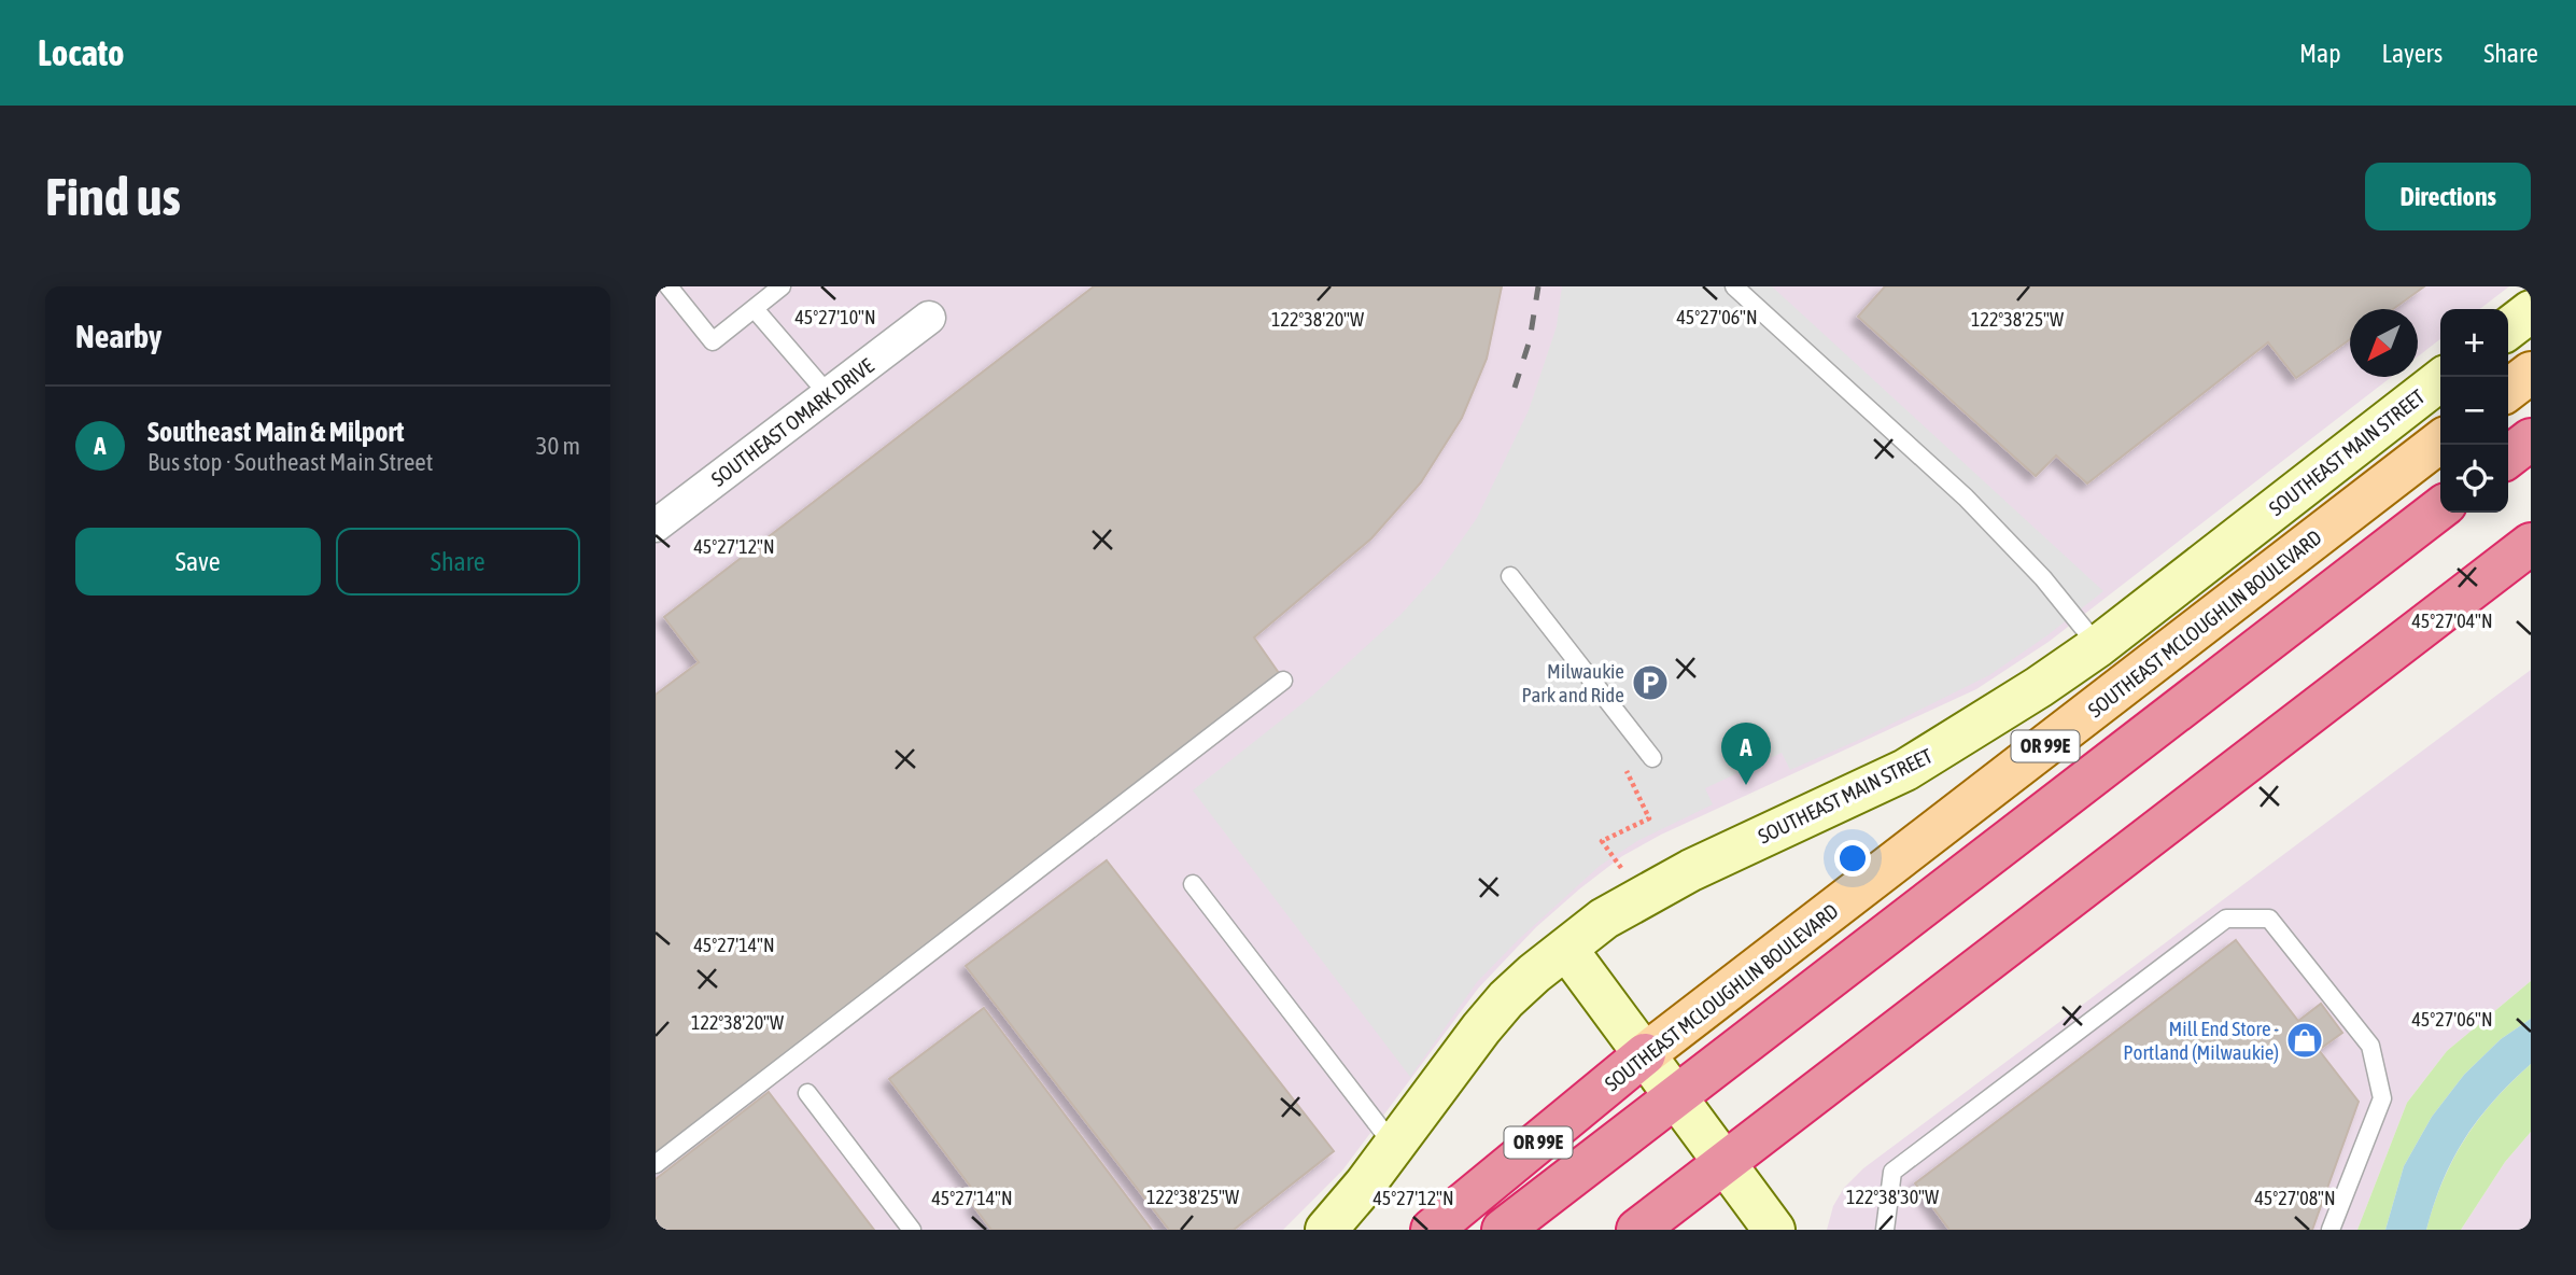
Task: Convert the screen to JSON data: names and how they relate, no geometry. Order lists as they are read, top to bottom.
{
  "streets": {
    "highway": ["SOUTHEAST MCLOUGHLIN BOULEVARD", "OR 99E"],
    "street": ["SOUTHEAST OMARK DRIVE", "SOUTHEAST MAIN STREET"]
  },
  "places": {
    "parking": ["Milwaukie Park and Ride"],
    "shop": ["Mill End Store - Portland (Milwaukie)"]
  },
  "north": "bottom left",
  "page": {
    "header": "Locato",
    "nav": ["Map", "Layers", "Share"],
    "buttons": [
      "Directions",
      ["Save", "Share"]
    ],
    "title": "Find us",
    "heading": "Nearby",
    "map_buttons": ["+", "−"],
    "list": [
      {
        "mark": "A",
        "name": "Southeast Main & Milport",
        "note": "Bus stop · Southeast Main Street",
        "value": "30 m"
      }
    ],
    "pins": "A"
  },
  "coordinates": [
    "45°27'10\"N",
    "45°27'06\"N",
    "122°38'20\"W",
    "122°38'25\"W",
    "45°27'12\"N",
    "45°27'04\"N",
    "45°27'14\"N",
    "122°38'30\"W",
    "45°27'08\"N"
  ]
}
